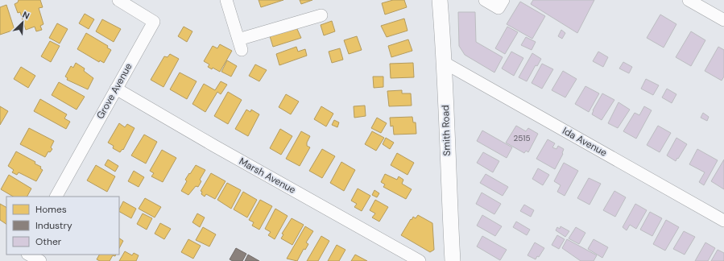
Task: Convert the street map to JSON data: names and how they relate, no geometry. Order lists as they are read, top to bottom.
{
  "streets": {
    "main road": ["Smith Road"],
    "street": ["Grove Avenue", "Ida Avenue", "Marsh Avenue"]
  },
  "crossings": [
    ["Grove Avenue", "Marsh Avenue"],
    ["Smith Road", "Ida Avenue"]
  ],
  "house_numbers": ["2515"],
  "legend": ["Homes", "Industry", "Other"],
  "north": "top right"
}
